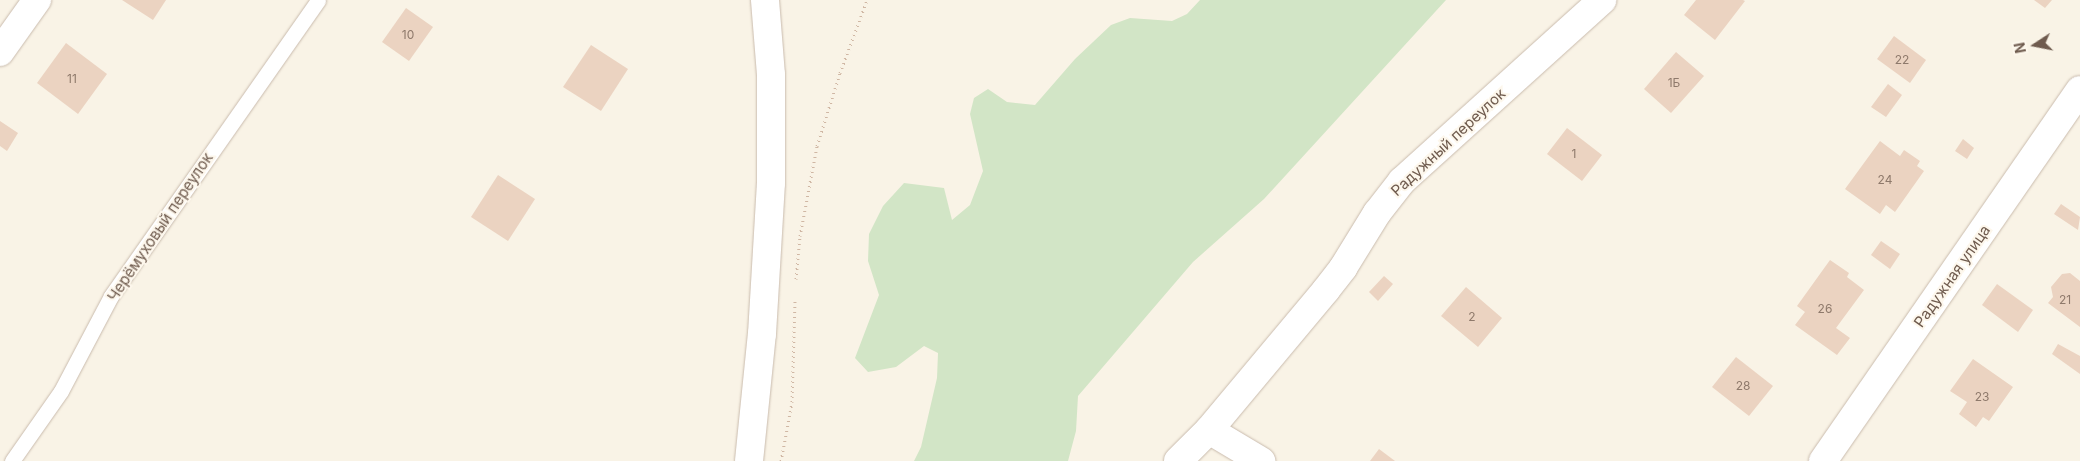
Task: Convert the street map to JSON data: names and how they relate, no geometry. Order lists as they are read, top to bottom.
{
  "streets": {
    "street": ["Радужный переулок", "Радужная улица"],
    "lane": ["Черёмуховый переулок"]
  },
  "house_numbers": [
    "10",
    "22",
    "11",
    "1Б",
    "1",
    "24",
    "21",
    "26",
    "2",
    "28",
    "23"
  ],
  "north": "left"
}
